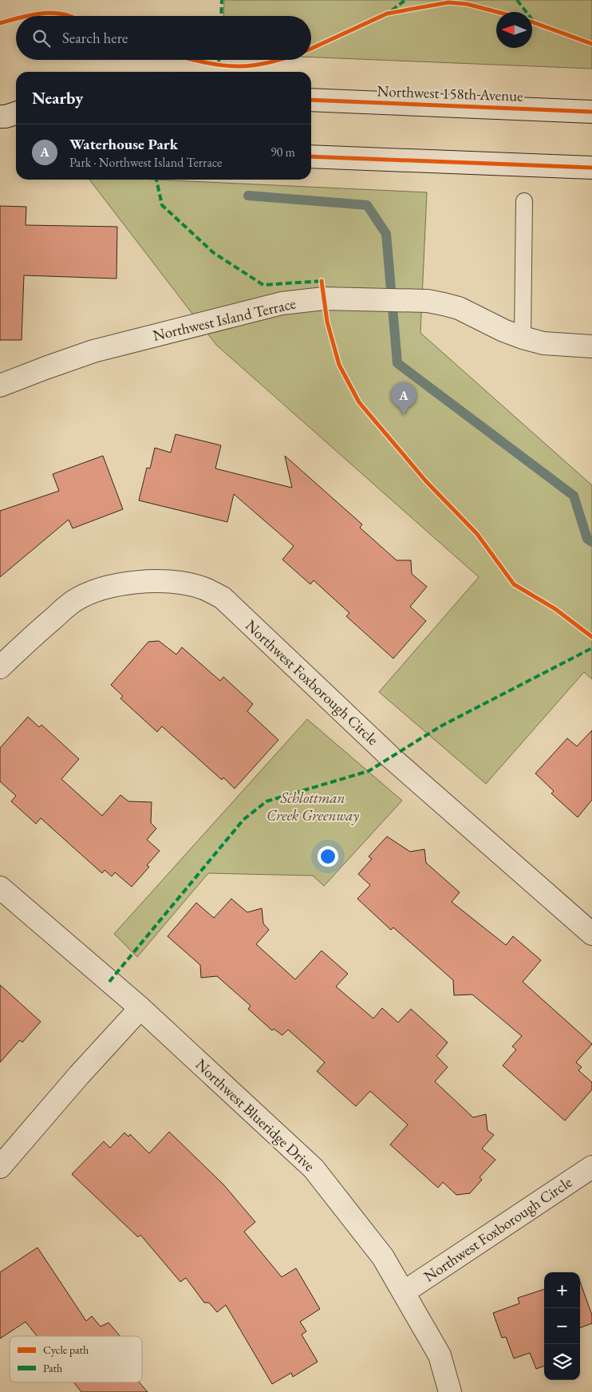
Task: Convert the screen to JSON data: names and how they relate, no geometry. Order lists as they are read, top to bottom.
{
  "streets": {
    "street": [
      "Northwest 158th Avenue",
      "Northwest Island Terrace",
      "Northwest Foxborough Circle",
      "Northwest Blueridge Drive"
    ]
  },
  "crossings": [
    ["Northwest Foxborough Circle", "Northwest Blueridge Drive"]
  ],
  "parks": ["Schlottman Creek Greenway"],
  "legend": ["Cycle path", "Path"],
  "north": "left",
  "page": {
    "search": "Search here",
    "heading": "Nearby",
    "list": [
      {
        "mark": "A",
        "name": "Waterhouse Park",
        "note": "Park · Northwest Island Terrace",
        "value": "90 m"
      }
    ],
    "pins": "A",
    "map_buttons": ["+", "−"]
  }
}
